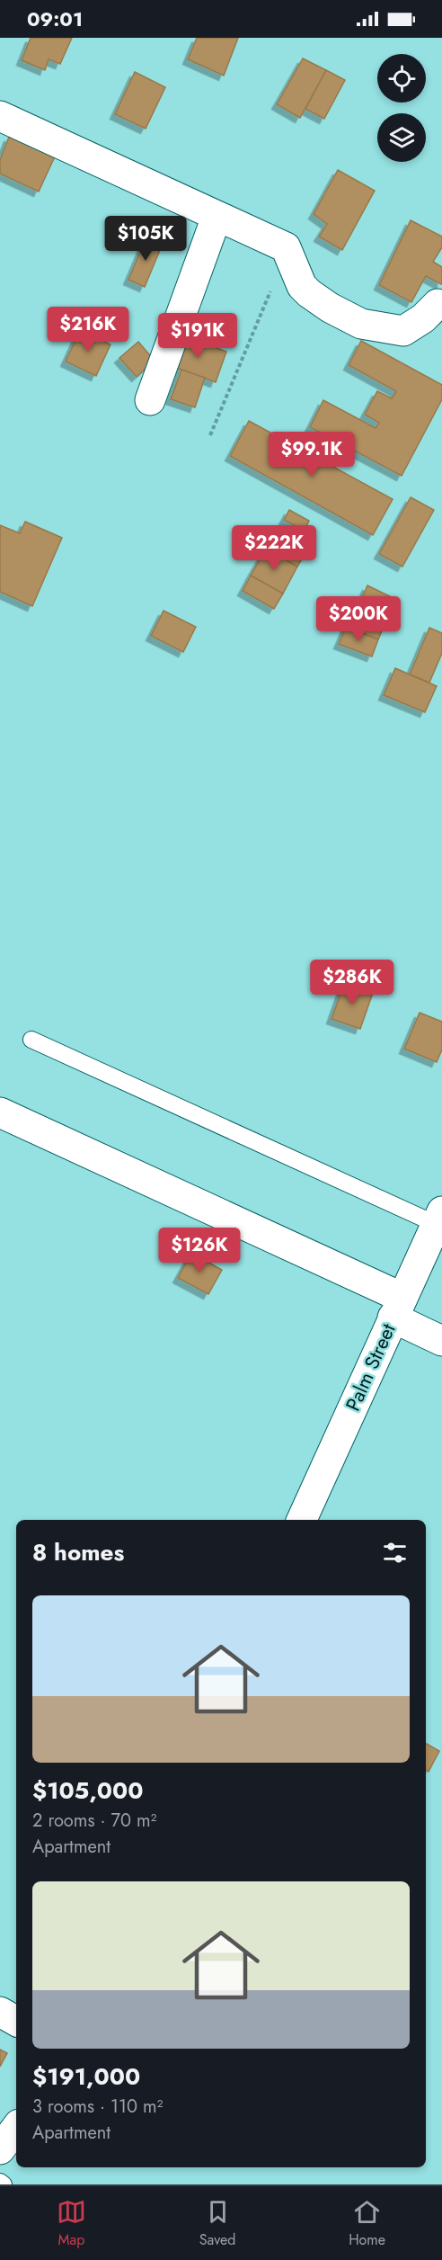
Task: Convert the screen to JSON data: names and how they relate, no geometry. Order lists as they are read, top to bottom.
{
  "streets": {
    "street": ["Palm Street"]
  },
  "page": {
    "status": "09:01",
    "price": [
      "$105K",
      "$216K",
      "$191K",
      "$99.1K",
      "$222K",
      "$200K",
      "$286K",
      "$126K"
    ],
    "heading": "8 homes",
    "list": [
      {
        "name": "$105,000",
        "note": "2 rooms · 70 m² · Apartment"
      },
      {
        "name": "$191,000",
        "note": "3 rooms · 110 m² · Apartment"
      }
    ],
    "tabs": ["Map", "Saved", "Home"]
  }
}
